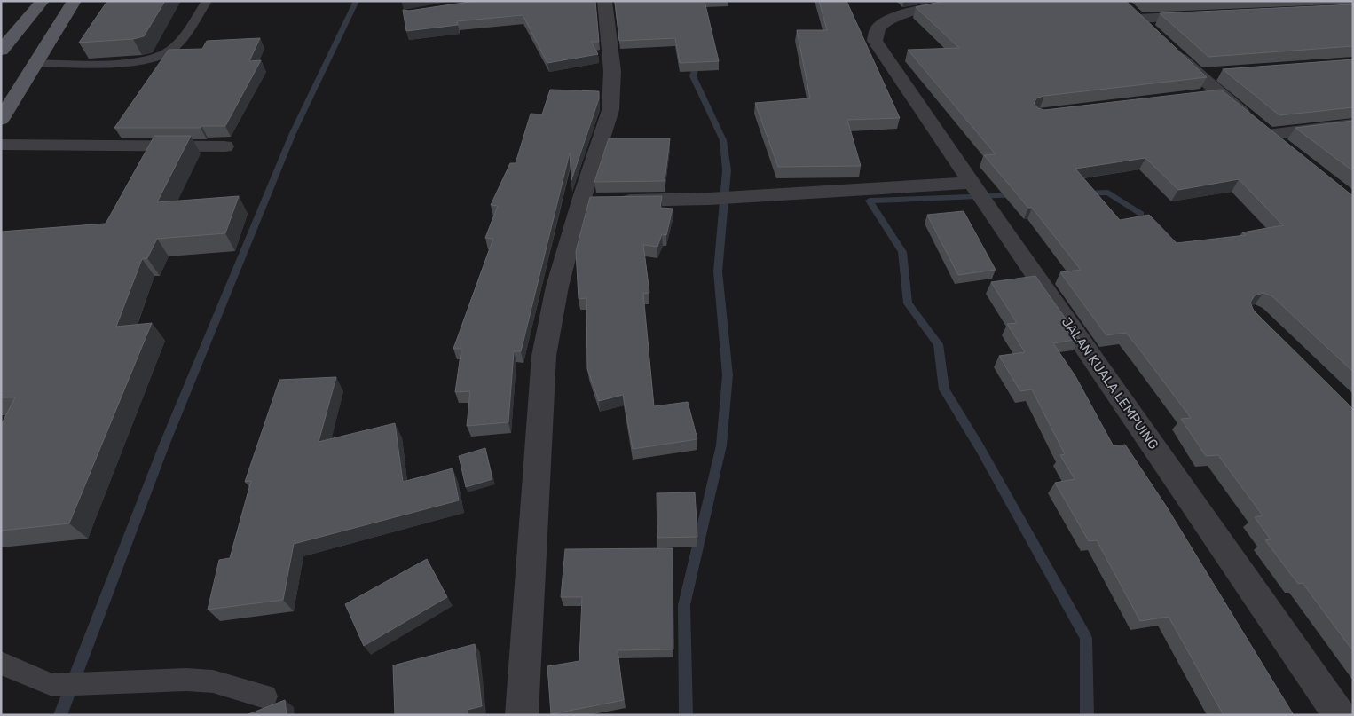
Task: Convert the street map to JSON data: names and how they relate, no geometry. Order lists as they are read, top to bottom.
{
  "streets": {
    "street": ["JALAN KUALA LEMPUING"]
  }
}
